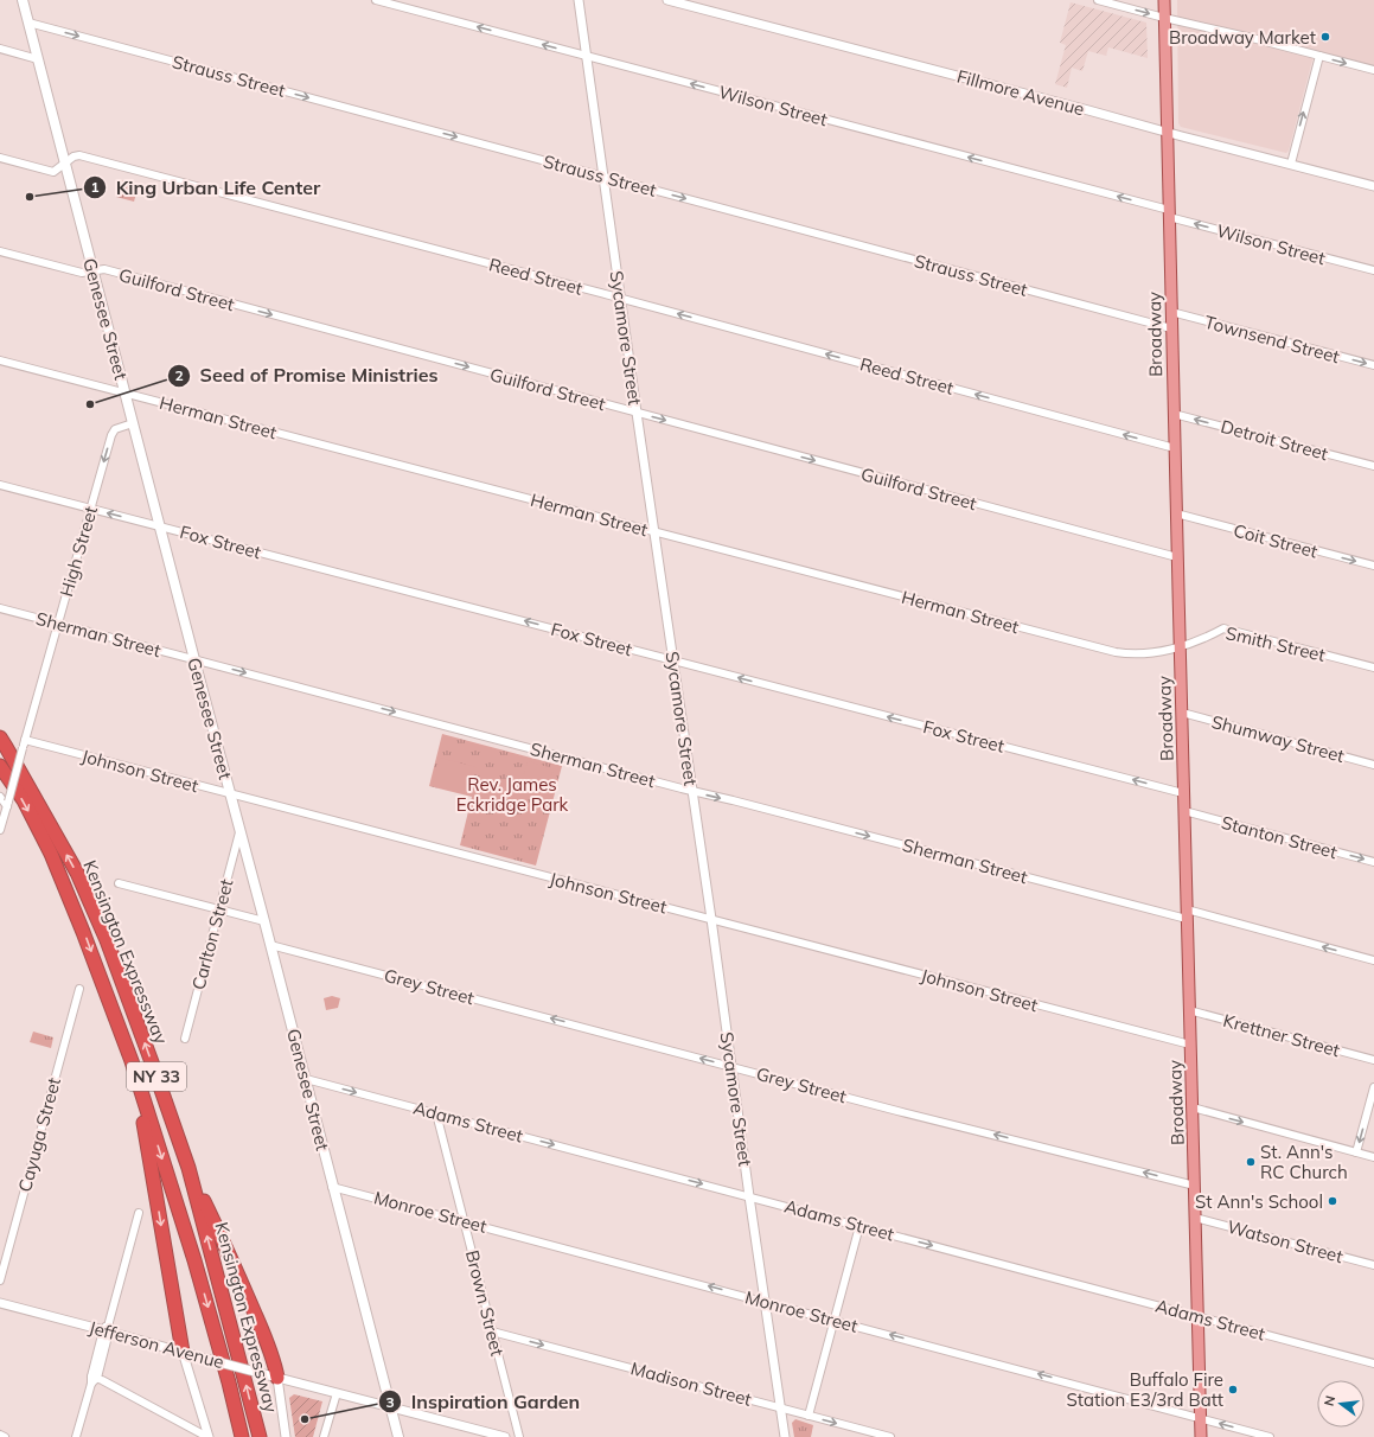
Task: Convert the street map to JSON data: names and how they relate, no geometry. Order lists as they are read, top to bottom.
{
  "streets": {
    "highway": ["Kensington Expressway", "NY 33"],
    "main road": ["Genesee Street", "Broadway"],
    "street": [
      "Strauss Street",
      "Fillmore Avenue",
      "Wilson Street",
      "Reed Street",
      "Guilford Street",
      "Sycamore Street",
      "Townsend Street",
      "Herman Street",
      "Detroit Street",
      "Coit Street",
      "Fox Street",
      "High Street",
      "Sherman Street",
      "Smith Street",
      "Shumway Street",
      "Johnson Street",
      "Stanton Street",
      "Carlton Street",
      "Grey Street",
      "Krettner Street",
      "Adams Street",
      "Cayuga Street",
      "Monroe Street",
      "Watson Street",
      "Brown Street",
      "Jefferson Avenue",
      "Madison Street"
    ]
  },
  "crossings": [
    ["Strauss Street", "Genesee Street"],
    ["Strauss Street", "Broadway"],
    ["Strauss Street", "Sycamore Street"],
    ["Fillmore Avenue", "Broadway"],
    ["Wilson Street", "Broadway"],
    ["Wilson Street", "Sycamore Street"],
    ["Reed Street", "Genesee Street"],
    ["Reed Street", "Broadway"],
    ["Reed Street", "Sycamore Street"],
    ["Guilford Street", "Genesee Street"],
    ["Guilford Street", "Broadway"],
    ["Guilford Street", "Sycamore Street"],
    ["Genesee Street", "Herman Street"],
    ["Genesee Street", "Fox Street"],
    ["Genesee Street", "High Street"],
    ["Genesee Street", "Sherman Street"],
    ["Genesee Street", "Johnson Street"],
    ["Genesee Street", "Carlton Street"],
    ["Genesee Street", "Grey Street"],
    ["Genesee Street", "Adams Street"],
    ["Genesee Street", "Monroe Street"],
    ["Genesee Street", "Jefferson Avenue"],
    ["Broadway", "Townsend Street"],
    ["Broadway", "Herman Street"],
    ["Broadway", "Detroit Street"],
    ["Broadway", "Coit Street"],
    ["Broadway", "Fox Street"],
    ["Broadway", "Sherman Street"],
    ["Broadway", "Smith Street"],
    ["Broadway", "Shumway Street"],
    ["Broadway", "Johnson Street"],
    ["Broadway", "Stanton Street"],
    ["Broadway", "Grey Street"],
    ["Broadway", "Krettner Street"],
    ["Broadway", "Adams Street"],
    ["Broadway", "Monroe Street"],
    ["Broadway", "Watson Street"],
    ["Sycamore Street", "Herman Street"],
    ["Sycamore Street", "Fox Street"],
    ["Sycamore Street", "Sherman Street"],
    ["Sycamore Street", "Johnson Street"],
    ["Sycamore Street", "Grey Street"],
    ["Sycamore Street", "Adams Street"],
    ["Sycamore Street", "Monroe Street"],
    ["Sycamore Street", "Madison Street"],
    ["Herman Street", "Smith Street"],
    ["Fox Street", "High Street"],
    ["High Street", "Sherman Street"],
    ["High Street", "Johnson Street"],
    ["Adams Street", "Brown Street"],
    ["Monroe Street", "Brown Street"],
    ["Brown Street", "Madison Street"]
  ],
  "one_way": [
    "Strauss Street",
    "Wilson Street",
    "Reed Street",
    "Guilford Street",
    "Townsend Street",
    "Detroit Street",
    "Coit Street",
    "Fox Street",
    "Stanton Street",
    "Grey Street",
    "Adams Street",
    "Monroe Street",
    "Madison Street"
  ],
  "parks": ["Rev. James Eckridge Park"],
  "places": [
    "Broadway Market",
    "King Urban Life Center",
    "Seed of Promise Ministries",
    "St. Ann's RC Church",
    "St Ann's School",
    "Buffalo Fire Station E3/3rd Batt",
    "Inspiration Garden"
  ],
  "north": "left"
}
